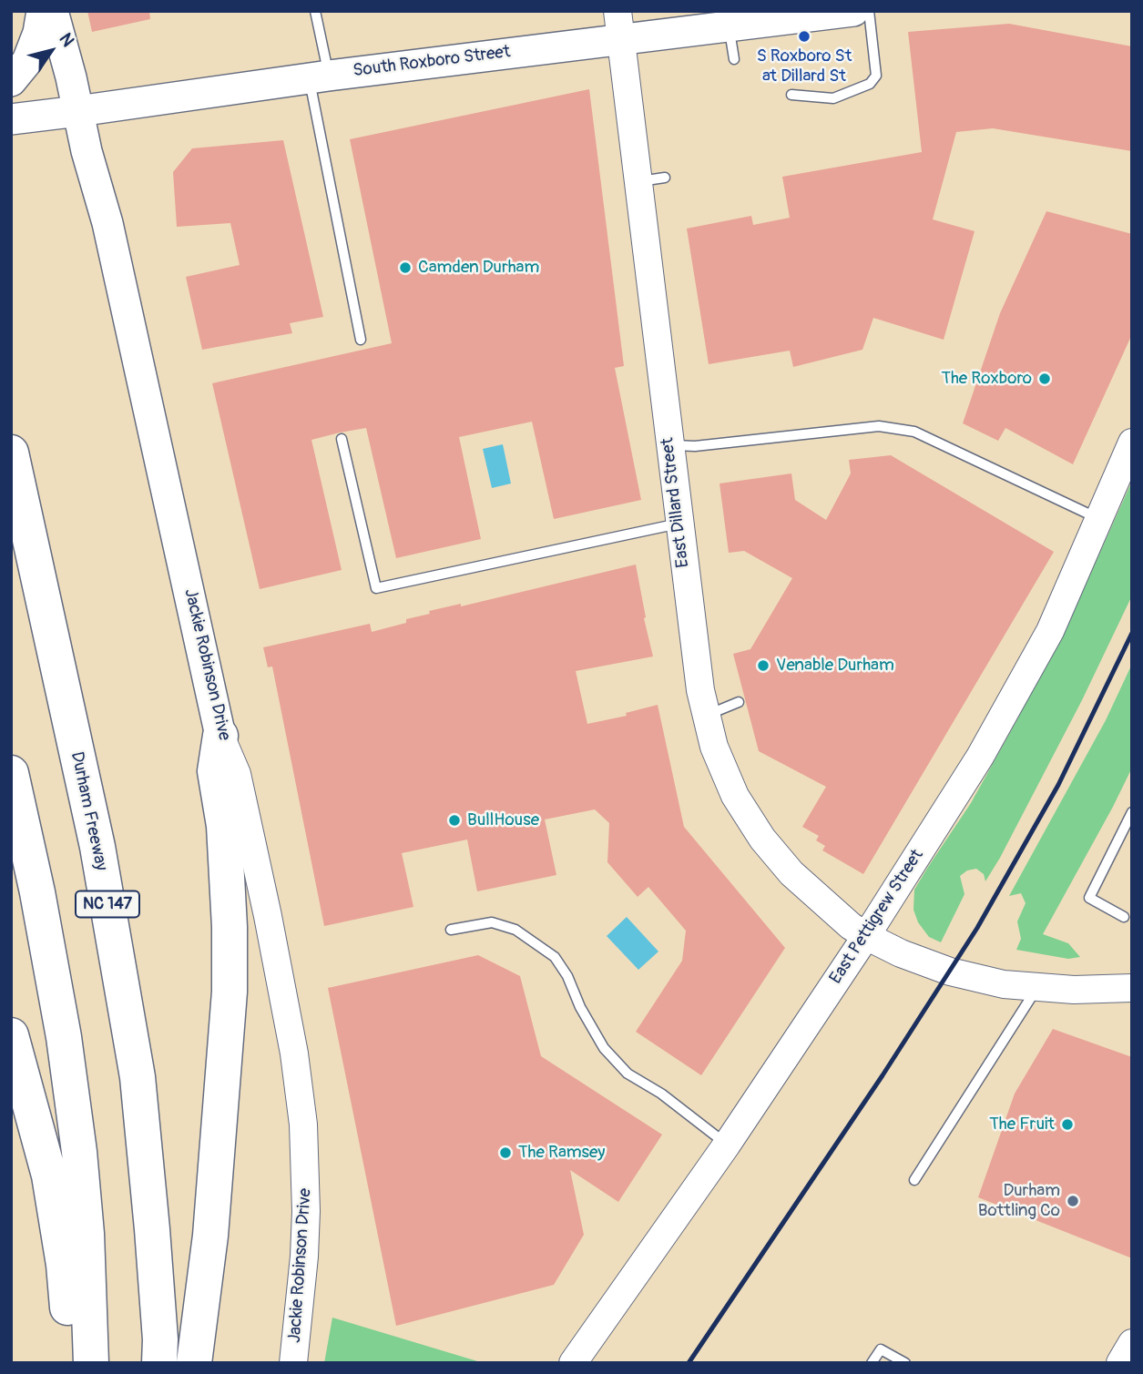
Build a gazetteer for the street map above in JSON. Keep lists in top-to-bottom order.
{
  "streets": {
    "highway": ["Durham Freeway", "NC 147"],
    "main road": ["South Roxboro Street", "Jackie Robinson Drive"],
    "street": ["East Dillard Street", "East Pettigrew Street"]
  },
  "crossings": [
    ["South Roxboro Street", "East Dillard Street"],
    ["South Roxboro Street", "Jackie Robinson Drive"],
    ["East Dillard Street", "East Pettigrew Street"]
  ],
  "places": [
    "S Roxboro St at Dillard St",
    "Camden Durham",
    "The Roxboro",
    "Venable Durham",
    "BullHouse",
    "The Fruit",
    "The Ramsey",
    "Durham Bottling Co"
  ],
  "north": "top right"
}
